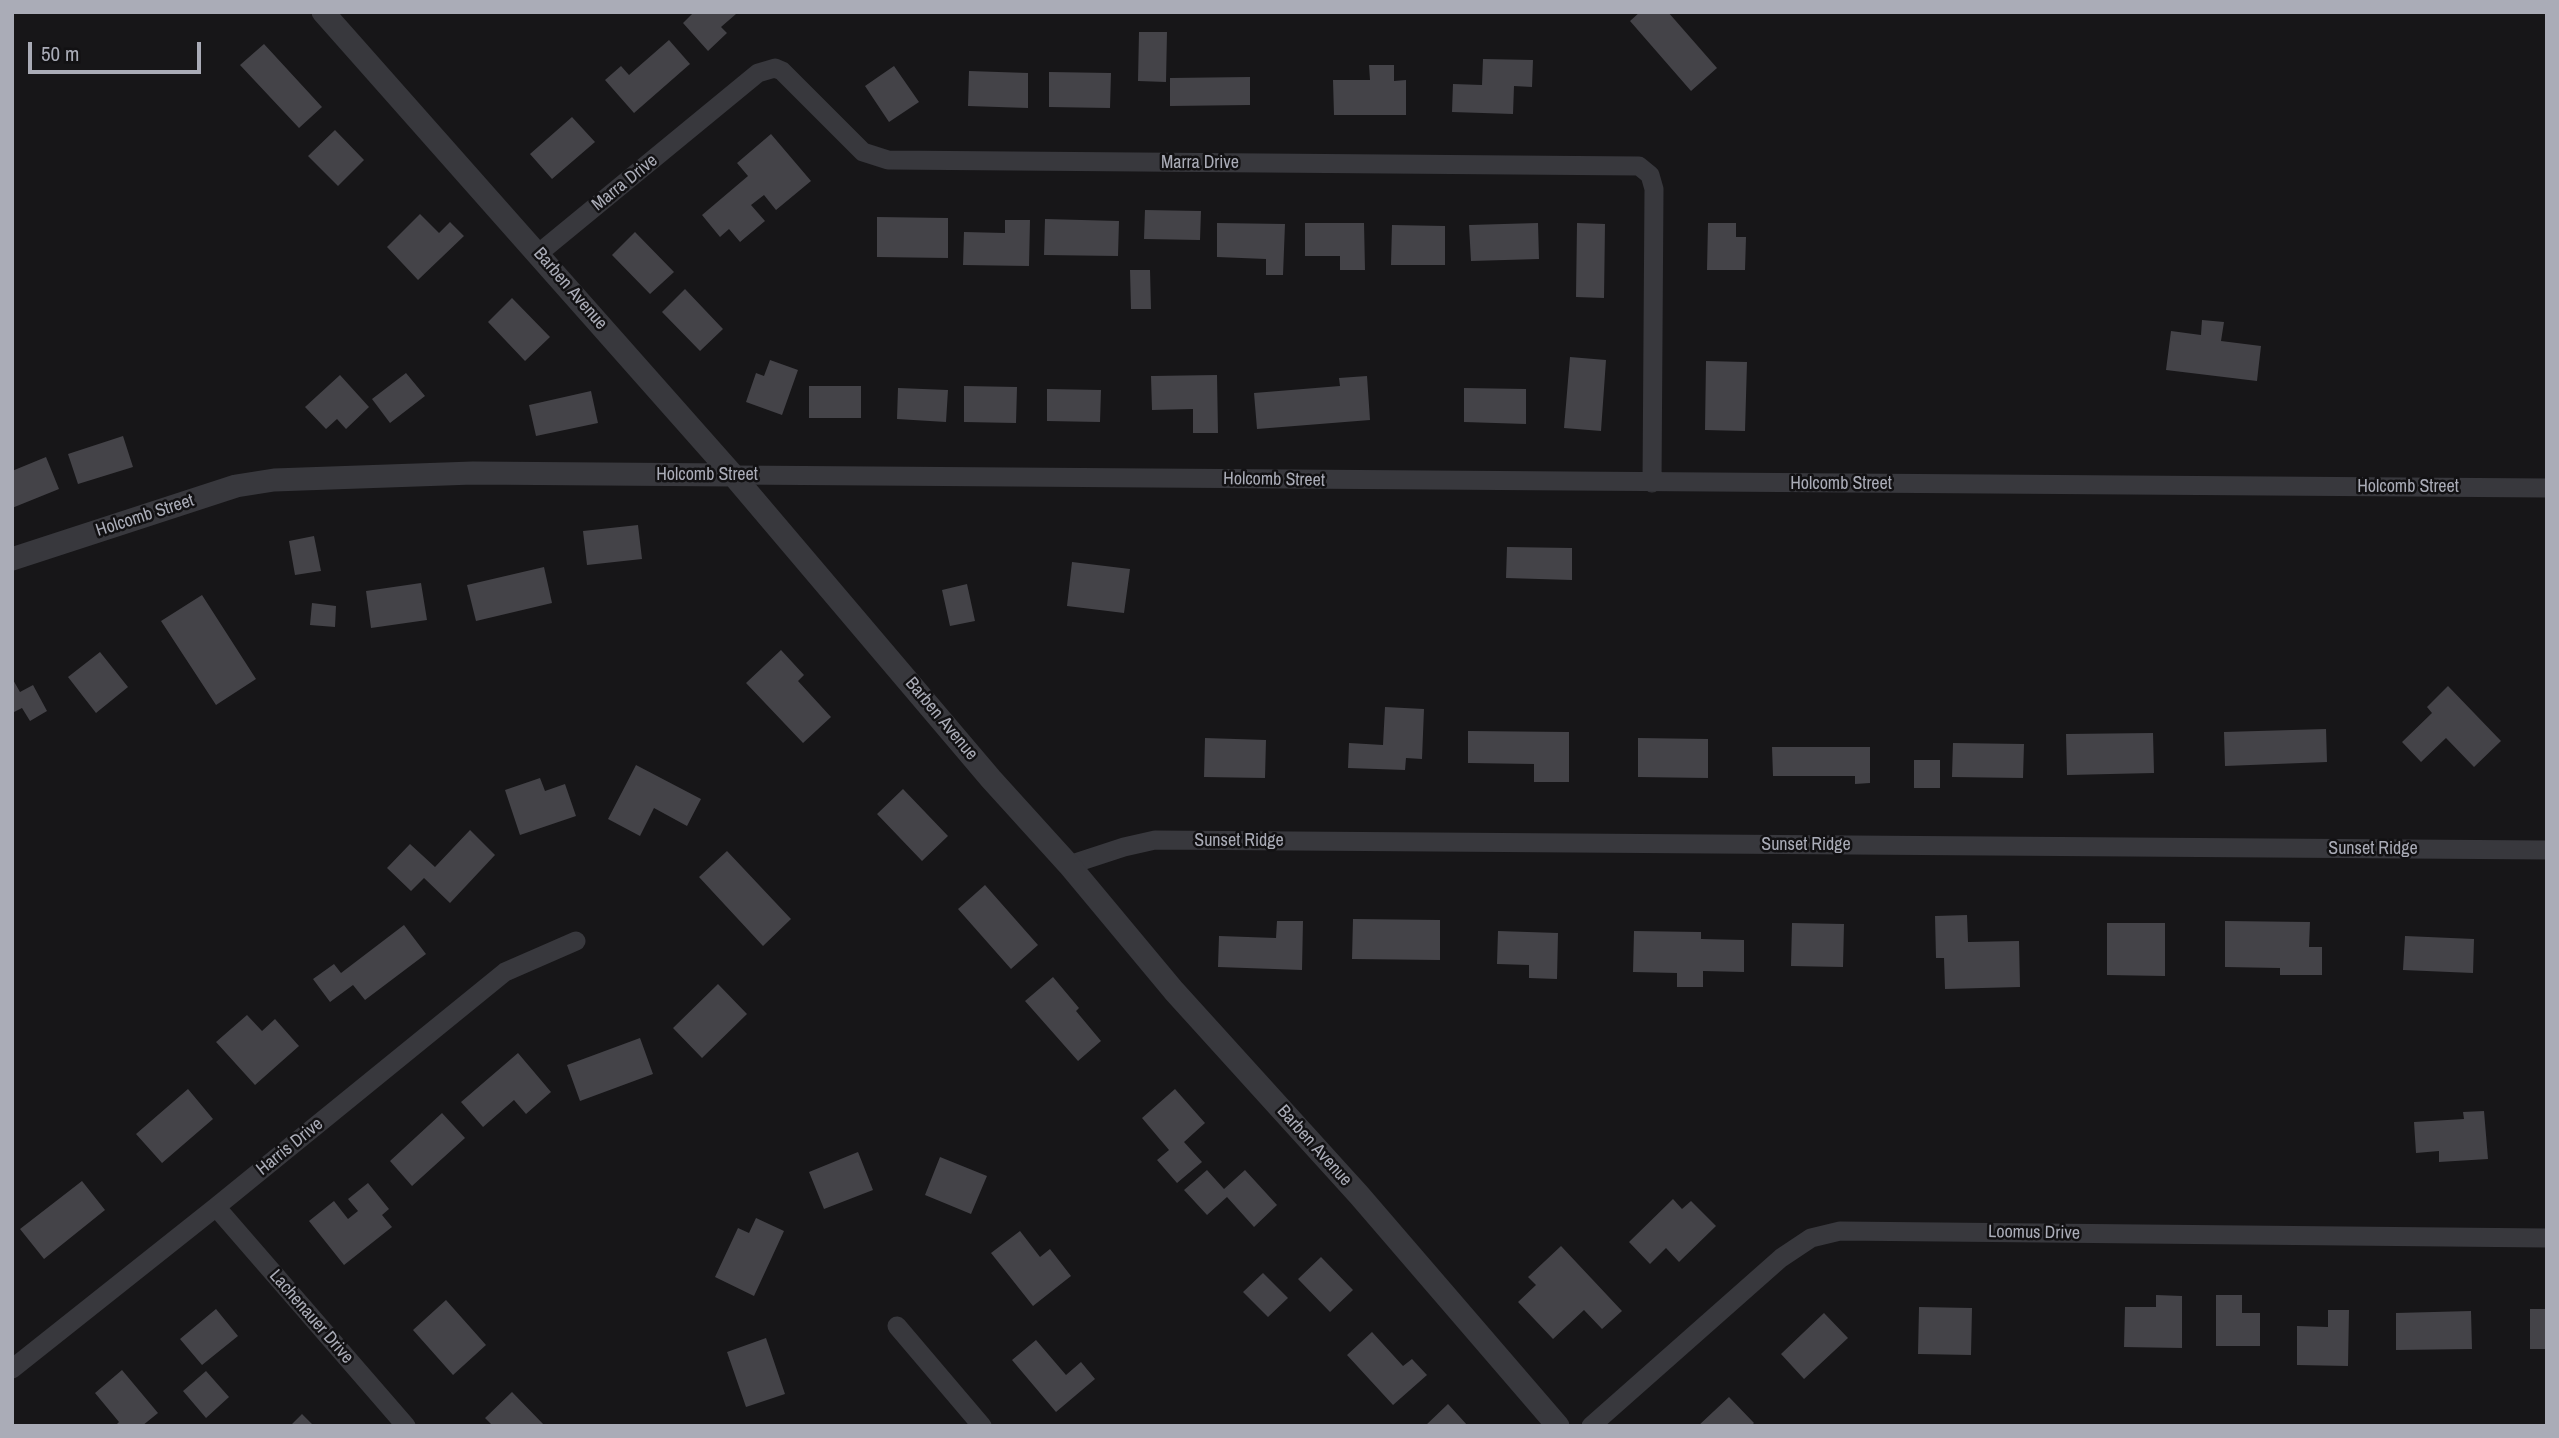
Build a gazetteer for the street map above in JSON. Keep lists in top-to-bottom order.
{
  "streets": {
    "street": [
      "Marra Drive",
      "Barben Avenue",
      "Holcomb Street",
      "Sunset Ridge",
      "Harris Drive",
      "Loomus Drive",
      "Lachenauer Drive"
    ]
  },
  "crossings": [
    ["Marra Drive", "Barben Avenue"],
    ["Marra Drive", "Holcomb Street"],
    ["Barben Avenue", "Holcomb Street"],
    ["Barben Avenue", "Sunset Ridge"],
    ["Harris Drive", "Lachenauer Drive"]
  ],
  "scale_bar": "50 m"
}
